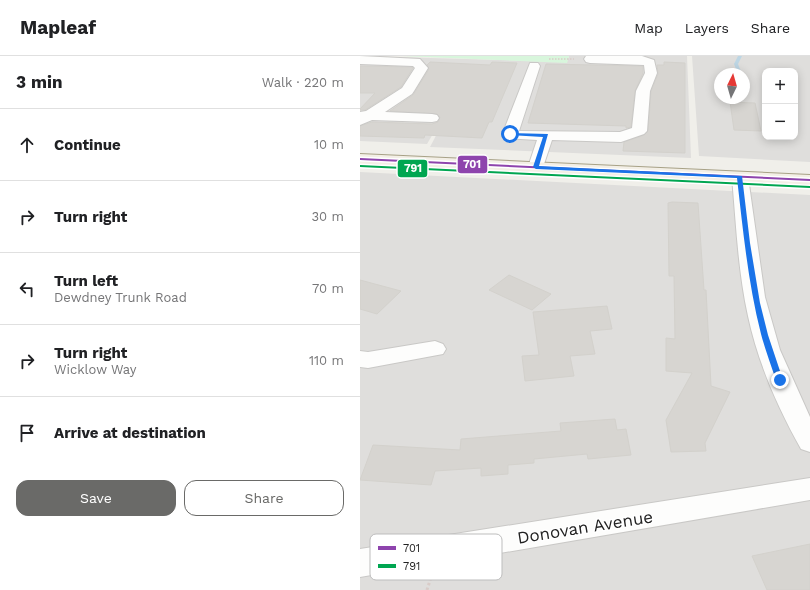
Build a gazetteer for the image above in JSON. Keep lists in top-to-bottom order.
{
  "streets": {
    "street": ["Donovan Avenue"]
  },
  "lines": ["transit line 701", "transit line 791"],
  "legend": ["701", "791"],
  "north": "top",
  "page": {
    "header": "Mapleaf",
    "nav": ["Map", "Layers", "Share"],
    "heading": ["3 min", "Walk · 220 m"],
    "map_buttons": ["+", "−"],
    "list": [
      ["Continue", "10 m"],
      ["Turn right", "30 m"],
      ["Turn left", "Dewdney Trunk Road", "70 m"],
      ["Turn right", "Wicklow Way", "110 m"],
      "Arrive at destination"
    ],
    "buttons": ["Save", "Share"]
  }
}
